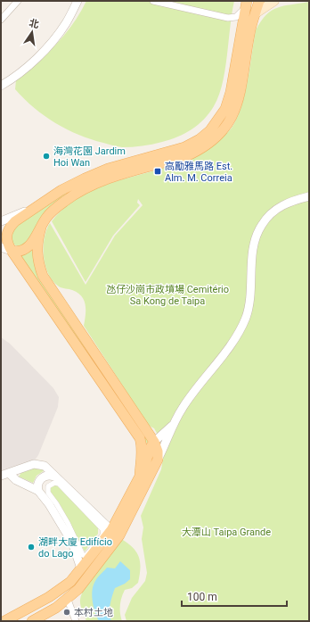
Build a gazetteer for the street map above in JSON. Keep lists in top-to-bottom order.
{
  "parks": ["氹仔沙崗市政墳場 Cemitério Sa Kong de Taipa", "大潭山 Taipa Grande"],
  "places": {
    "other": ["海灣花園 Jardim Hoi Wan", "湖畔大廈 Edifício do Lago", "本村土地"],
    "transit": ["高勵雅馬路 Est. Alm. M. Correia"]
  },
  "scale_bar": "100 m",
  "north": "top"
}
